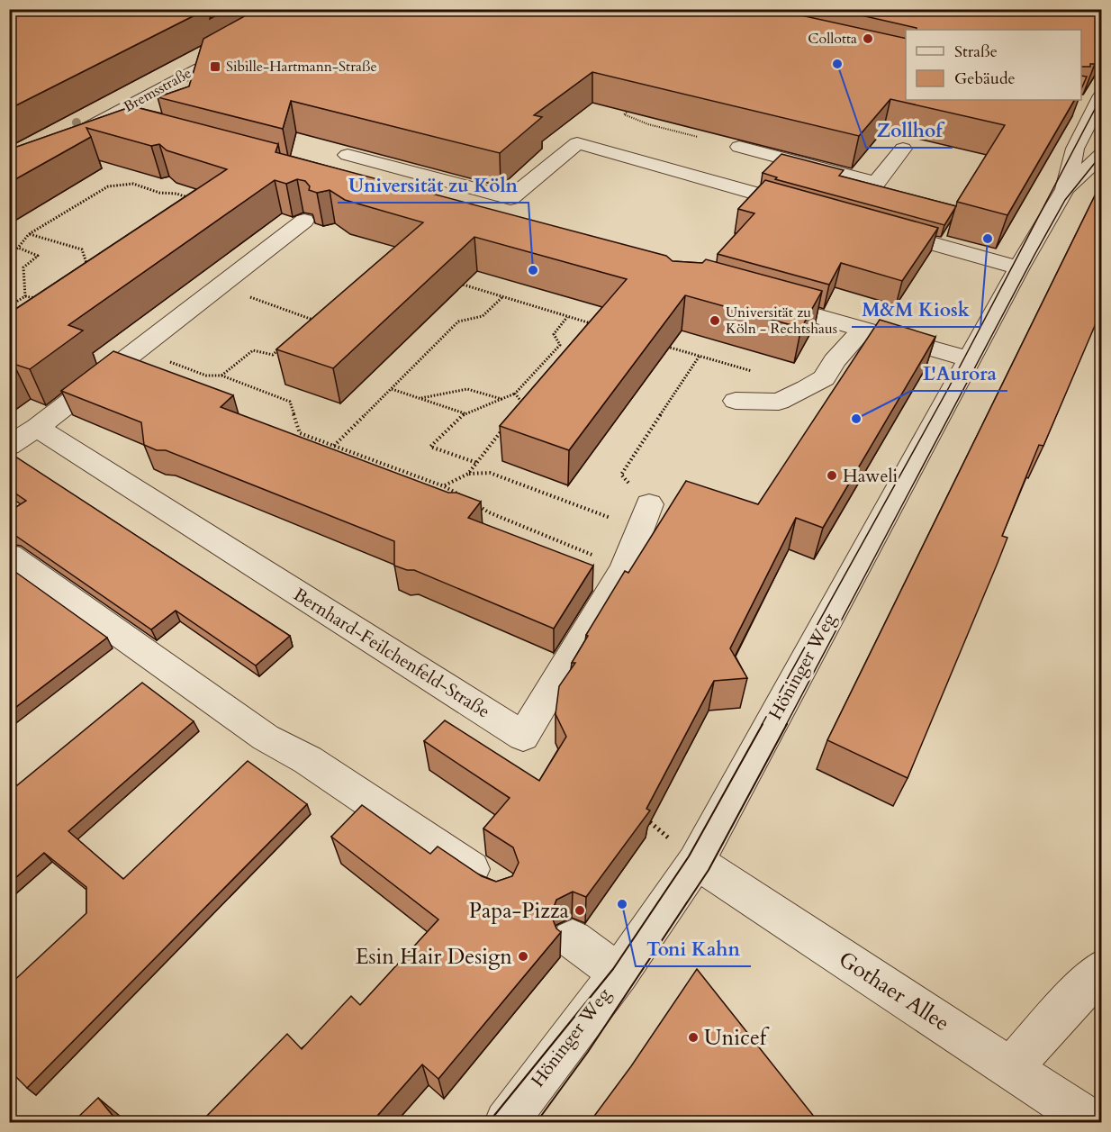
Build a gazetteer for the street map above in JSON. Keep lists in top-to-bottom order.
{
  "streets": {
    "street": [
      "Bremsstraße",
      "Bernhard-Feilchenfeld-Straße",
      "Höninger Weg",
      "Gothaer Allee"
    ]
  },
  "crossings": [
    ["Höninger Weg", "Gothaer Allee"]
  ],
  "places": {
    "other": [
      "Collotta",
      "Zollhof",
      "M&M Kiosk",
      "Universität zu Köln",
      "Universität zu Köln - Rechtshaus",
      "L'Aurora",
      "Haweli",
      "Toni Kahn",
      "Papa-Pizza",
      "Esin Hair Design",
      "Unicef"
    ],
    "transit": ["Sibille-Hartmann-Straße"]
  },
  "legend": ["Straße", "Gebäude"]
}
